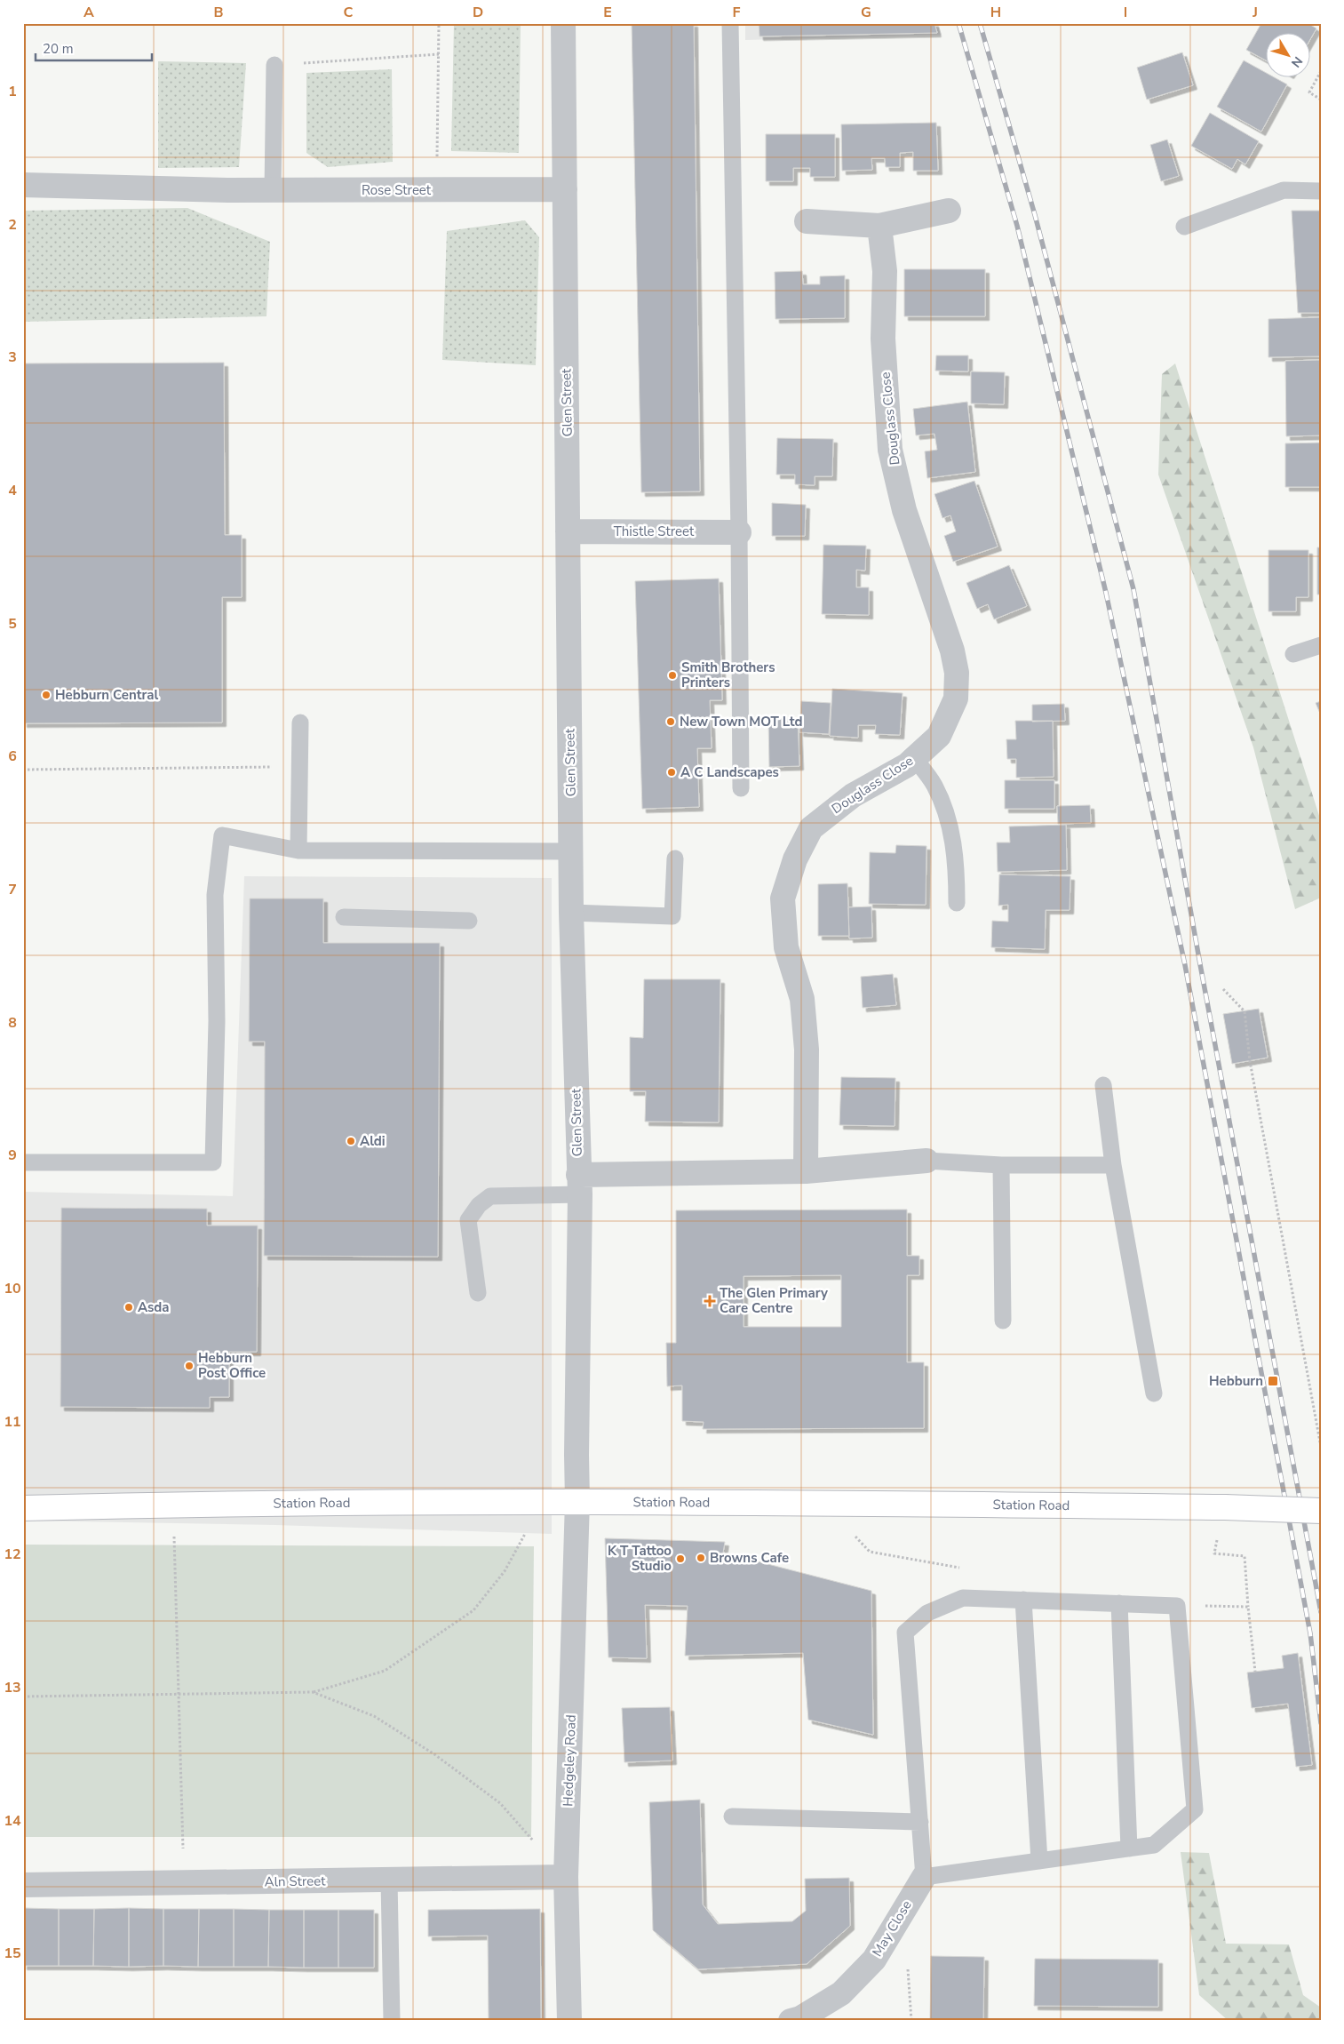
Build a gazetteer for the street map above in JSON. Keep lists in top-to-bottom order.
{
  "streets": {
    "main road": ["Station Road"],
    "street": [
      "Rose Street",
      "Glen Street",
      "Douglass Close",
      "Thistle Street",
      "Hedgeley Road",
      "Aln Street",
      "May Close"
    ]
  },
  "crossings": [
    ["Rose Street", "Glen Street"],
    ["Glen Street", "Thistle Street"],
    ["Glen Street", "Station Road"],
    ["Glen Street", "Hedgeley Road"],
    ["Station Road", "Hedgeley Road"],
    ["Hedgeley Road", "Aln Street"]
  ],
  "places": {
    "other": [
      "Smith Brothers Printers",
      "Hebburn Central",
      "New Town MOT Ltd",
      "A C Landscapes",
      "Aldi",
      "Asda",
      "Hebburn Post Office",
      "Browns Cafe",
      "K T Tattoo Studio"
    ],
    "health": ["The Glen Primary Care Centre"],
    "transit": ["Hebburn"]
  },
  "scale_bar": "20 m",
  "north": "bottom right",
  "grid": {
    "columns": [
      "A",
      "B",
      "C",
      "D",
      "E",
      "F",
      "G",
      "H",
      "I",
      "J"
    ],
    "rows": [
      "1",
      "2",
      "3",
      "4",
      "5",
      "6",
      "7",
      "8",
      "9",
      "10",
      "11",
      "12",
      "13",
      "14",
      "15"
    ]
  }
}
